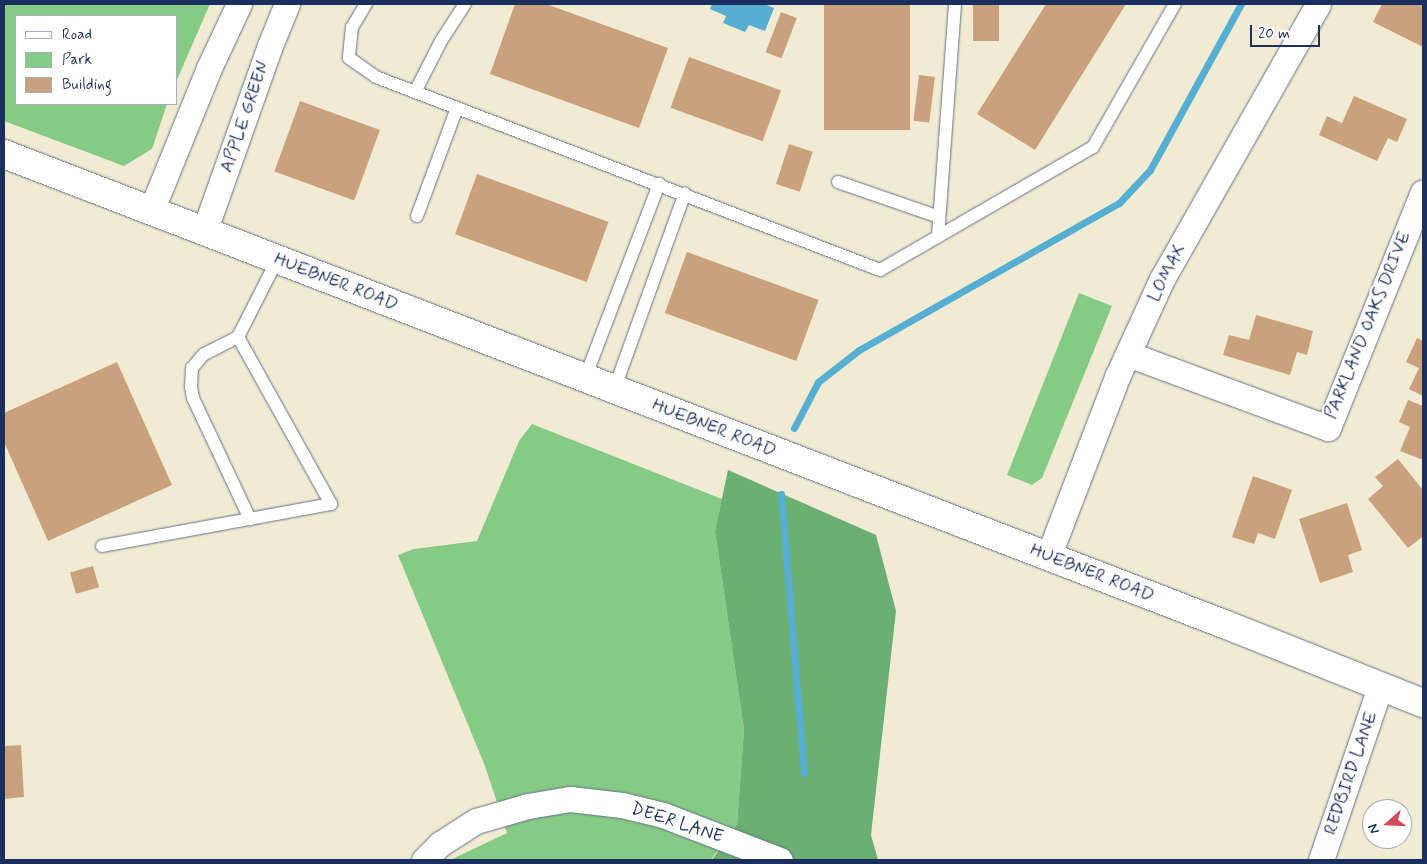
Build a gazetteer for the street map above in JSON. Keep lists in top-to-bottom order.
{
  "streets": {
    "main road": ["HUEBNER ROAD"],
    "street": [
      "APPLE GREEN",
      "LOMAX",
      "PARKLAND OAKS DRIVE",
      "REDBIRD LANE",
      "DEER LANE"
    ]
  },
  "crossings": [
    ["APPLE GREEN", "HUEBNER ROAD"],
    ["LOMAX", "HUEBNER ROAD"],
    ["LOMAX", "PARKLAND OAKS DRIVE"],
    ["HUEBNER ROAD", "REDBIRD LANE"]
  ],
  "legend": ["Road", "Park", "Building"],
  "scale_bar": "20 m",
  "north": "left"
}
